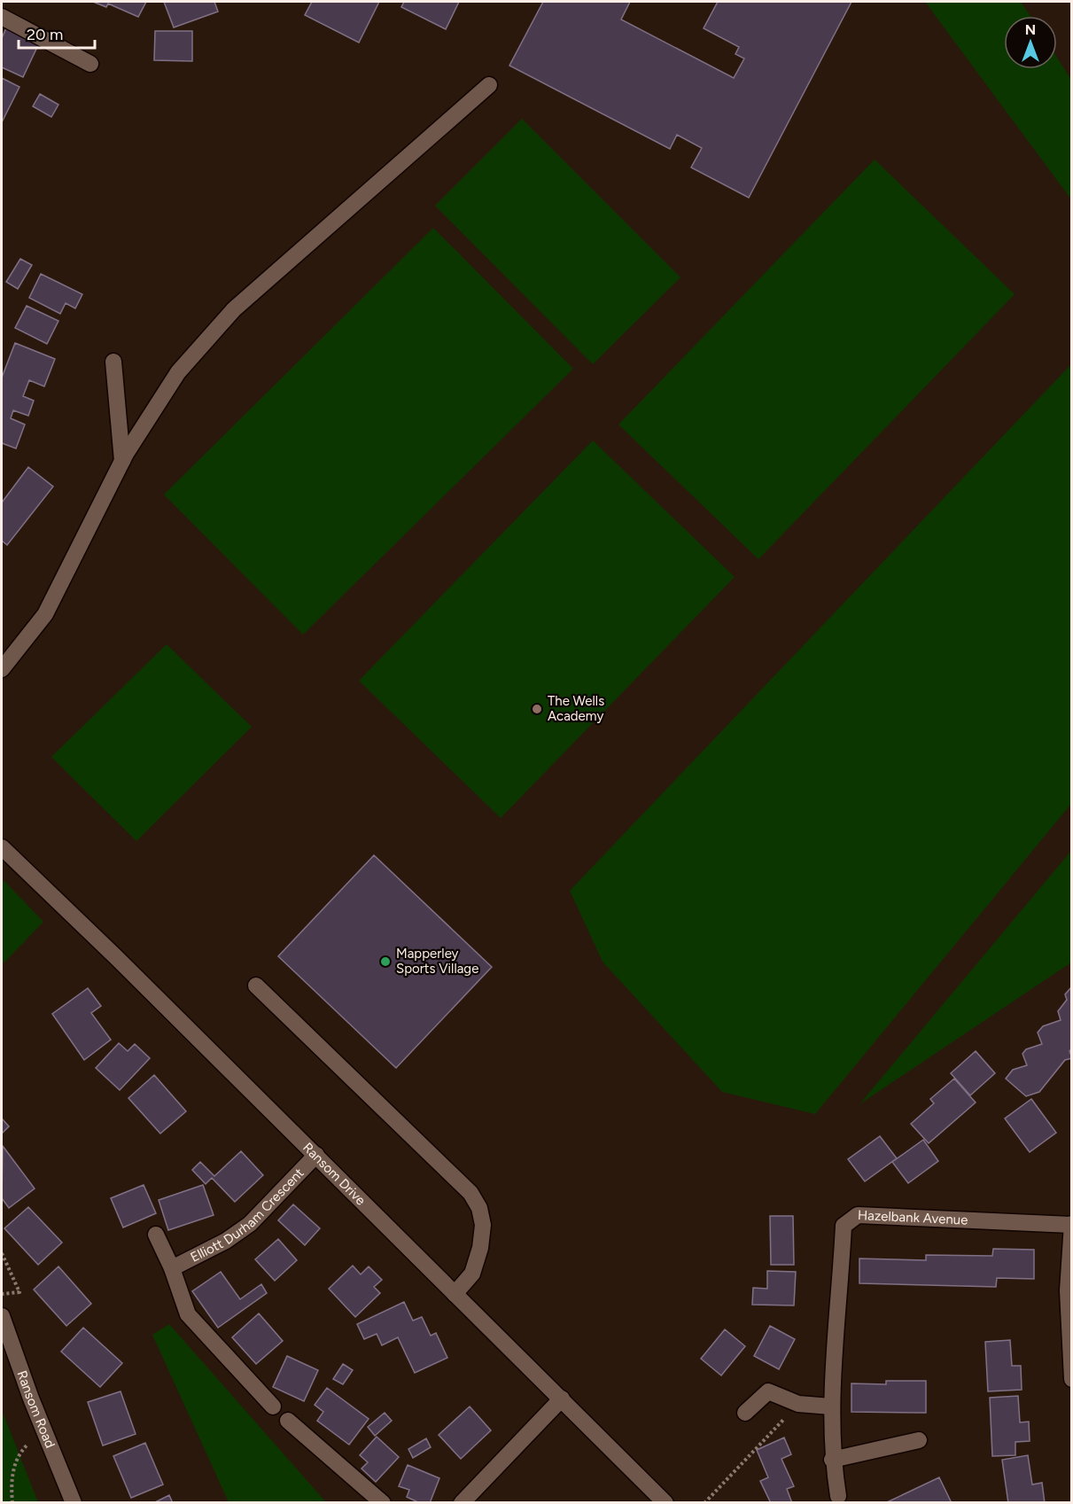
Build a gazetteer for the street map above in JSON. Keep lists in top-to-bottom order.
{
  "streets": {
    "street": [
      "Ransom Drive",
      "Elliott Durham Crescent",
      "Hazelbank Avenue",
      "Ransom Road"
    ]
  },
  "crossings": [
    ["Ransom Drive", "Elliott Durham Crescent"]
  ],
  "places": ["The Wells Academy", "Mapperley Sports Village"],
  "scale_bar": "20 m",
  "north": "top"
}
